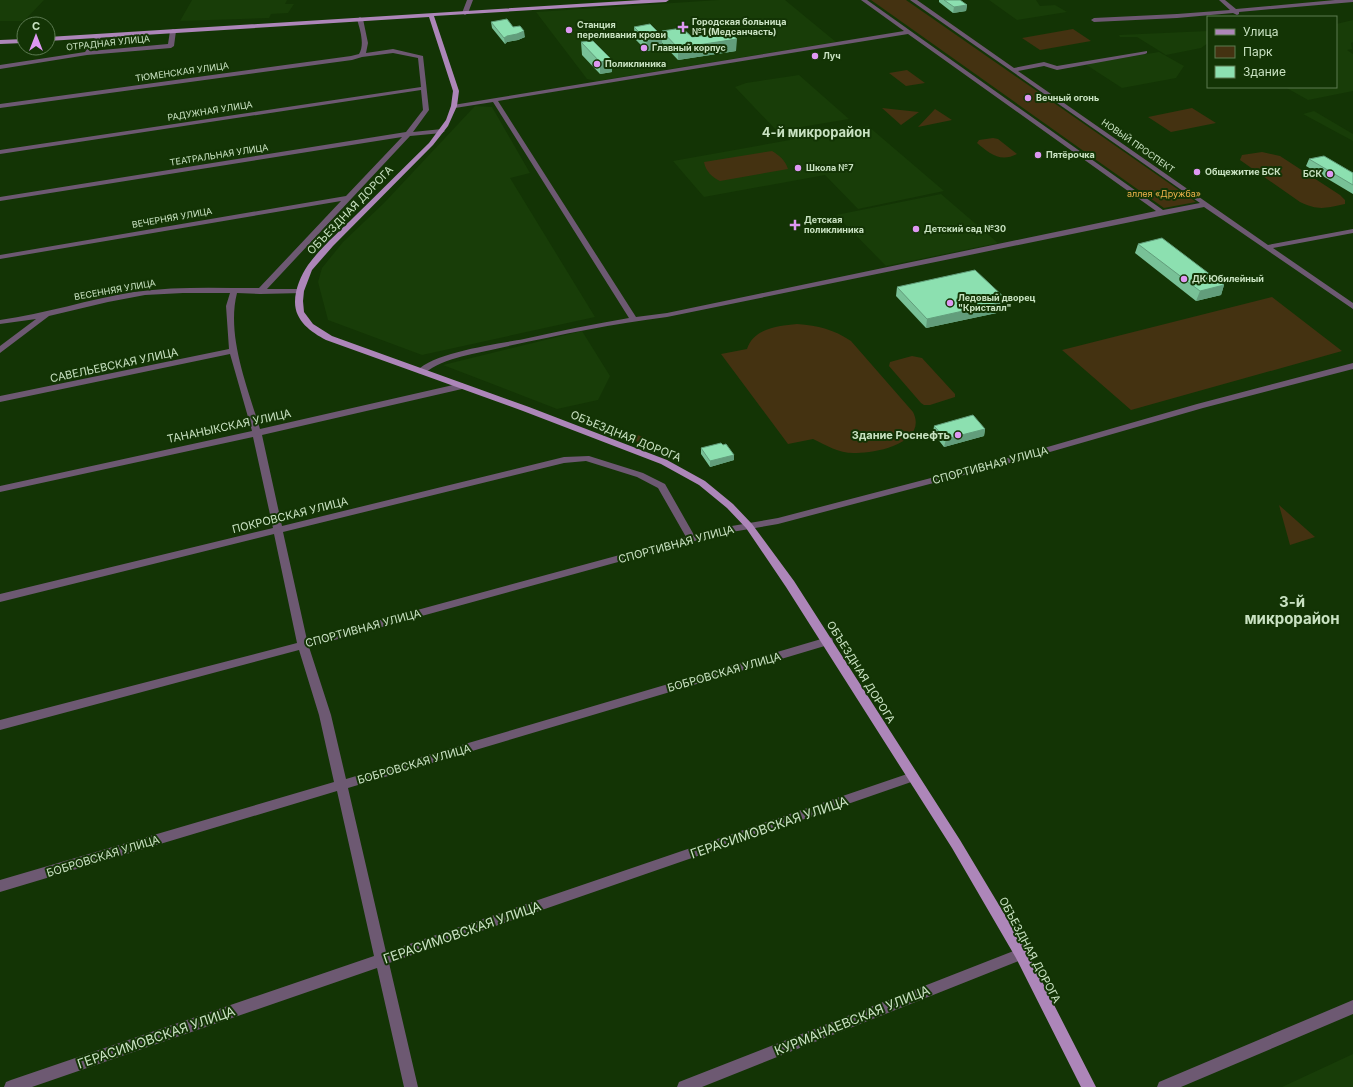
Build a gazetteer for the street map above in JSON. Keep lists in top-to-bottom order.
{
  "streets": {
    "main road": ["ОБЪЕЗДНАЯ ДОРОГА"],
    "street": [
      "ОТРАДНАЯ УЛИЦА",
      "ТЮМЕНСКАЯ УЛИЦА",
      "РАДУЖНАЯ УЛИЦА",
      "НОВЫЙ ПРОСПЕКТ",
      "ТЕАТРАЛЬНАЯ УЛИЦА",
      "ВЕЧЕРНЯЯ УЛИЦА",
      "ВЕСЕННЯЯ УЛИЦА",
      "САВЕЛЬЕВСКАЯ УЛИЦА",
      "ТАНАНЫКСКАЯ УЛИЦА",
      "СПОРТИВНАЯ УЛИЦА",
      "ПОКРОВСКАЯ УЛИЦА",
      "БОБРОВСКАЯ УЛИЦА",
      "ГЕРАСИМОВСКАЯ УЛИЦА",
      "КУРМАНАЕВСКАЯ УЛИЦА"
    ]
  },
  "crossings": [
    ["ТЮМЕНСКАЯ УЛИЦА", "РАДУЖНАЯ УЛИЦА"],
    ["ТЕАТРАЛЬНАЯ УЛИЦА", "ОБЪЕЗДНАЯ ДОРОГА"],
    ["ОБЪЕЗДНАЯ ДОРОГА", "ВЕСЕННЯЯ УЛИЦА"],
    ["ОБЪЕЗДНАЯ ДОРОГА", "ТАНАНЫКСКАЯ УЛИЦА"],
    ["ОБЪЕЗДНАЯ ДОРОГА", "СПОРТИВНАЯ УЛИЦА"],
    ["ОБЪЕЗДНАЯ ДОРОГА", "БОБРОВСКАЯ УЛИЦА"],
    ["ОБЪЕЗДНАЯ ДОРОГА", "ГЕРАСИМОВСКАЯ УЛИЦА"],
    ["ОБЪЕЗДНАЯ ДОРОГА", "КУРМАНАЕВСКАЯ УЛИЦА"],
    ["СПОРТИВНАЯ УЛИЦА", "ПОКРОВСКАЯ УЛИЦА"]
  ],
  "districts": ["4-й микрорайон", "3-й микрорайон"],
  "parks": ["аллея «Дружба»"],
  "places": {
    "health": ["Городская больница №1 (Медсанчасть)", "Детская поликлиника"],
    "other": [
      "Станция переливания крови",
      "Главный корпус",
      "Луч",
      "Поликлиника",
      "Вечный огонь",
      "Пятёрочка",
      "Школа №7",
      "Общежитие БСК",
      "БСК",
      "Детский сад №30",
      "ДК Юбилейный",
      "Ледовый дворец \"Кристалл\"",
      "Здание Роснефть"
    ]
  },
  "legend": ["Улица", "Парк", "Здание"],
  "north": "top"
}
